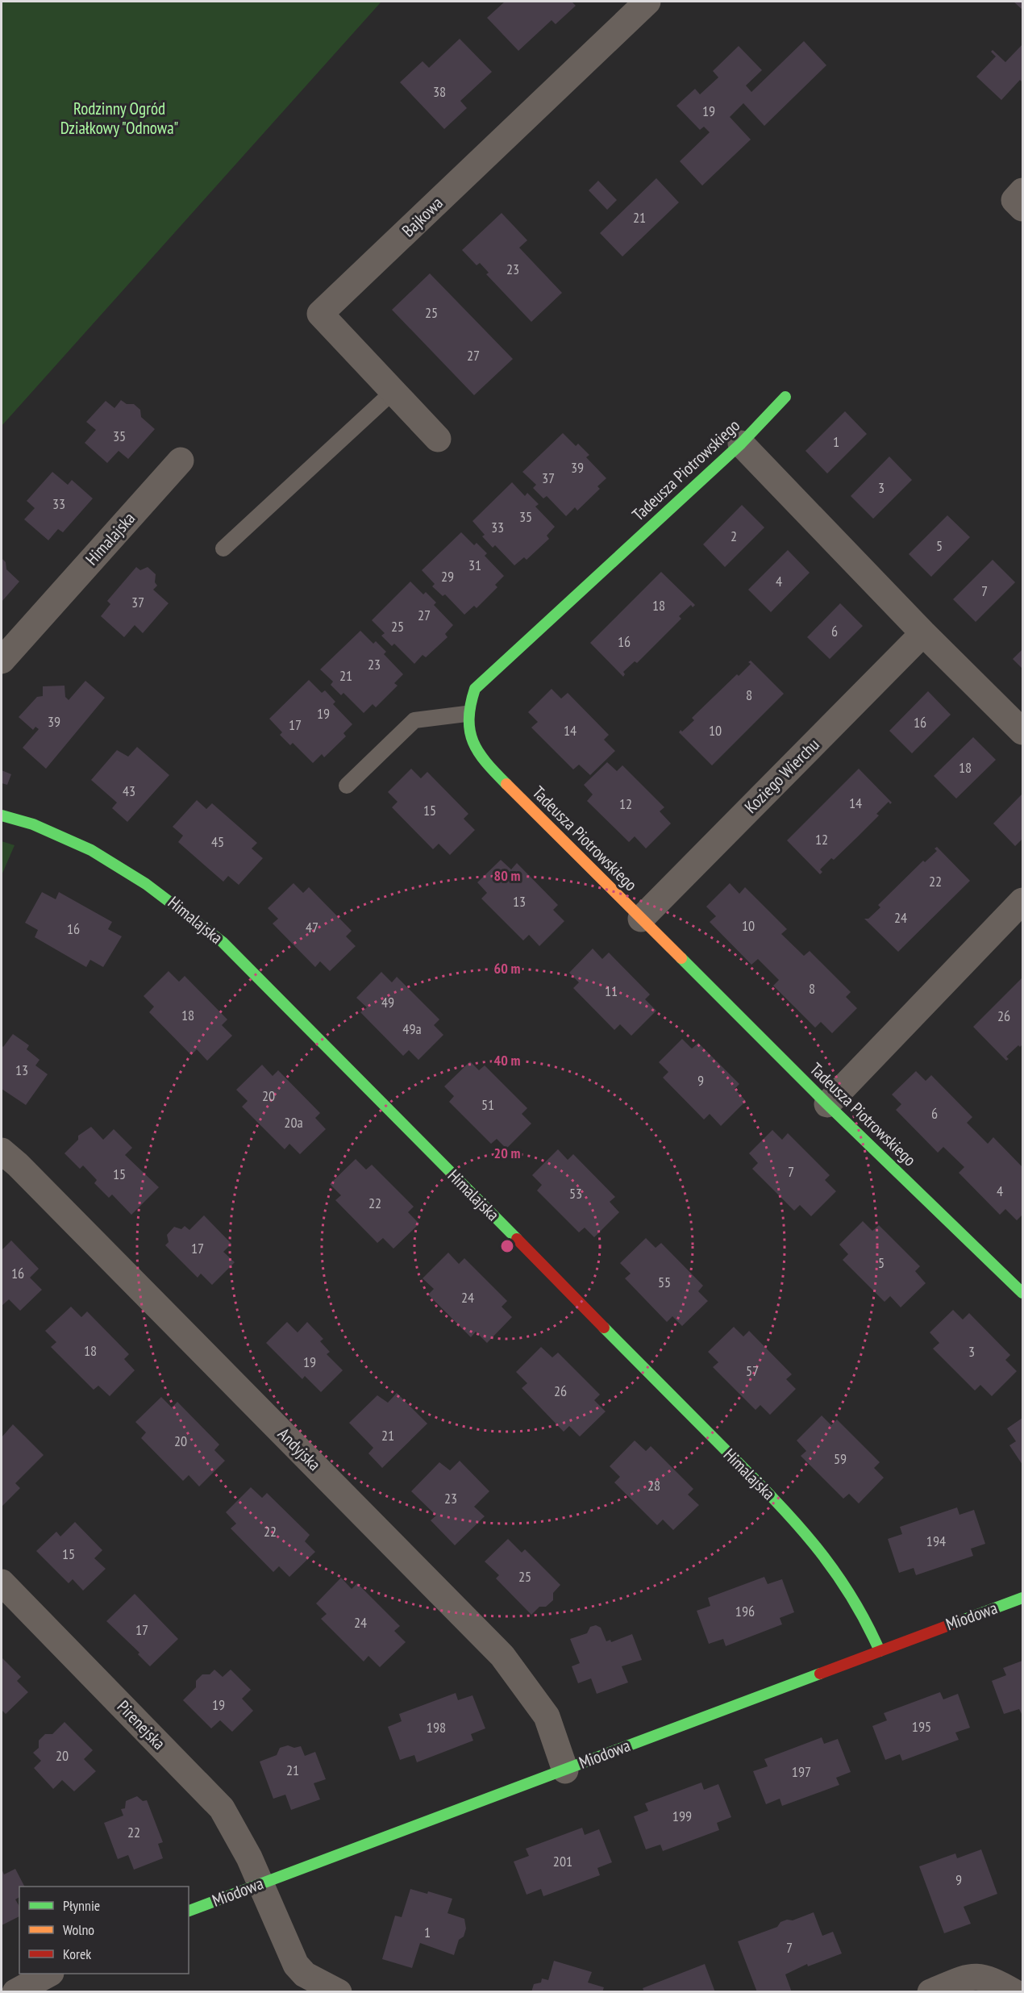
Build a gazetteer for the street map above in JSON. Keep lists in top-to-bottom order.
{
  "streets": {
    "street": [
      "Bajkowa",
      "Tadeusza Piotrowskiego",
      "Himalajska",
      "Koziego Wierchu",
      "Andyjska",
      "Miodowa",
      "Pirenejska"
    ]
  },
  "crossings": [
    ["Tadeusza Piotrowskiego", "Koziego Wierchu"],
    ["Himalajska", "Miodowa"],
    ["Andyjska", "Miodowa"],
    ["Miodowa", "Pirenejska"]
  ],
  "parks": ["Rodzinny Ogród Działkowy \"Odnowa\""],
  "house_numbers": [
    "38",
    "19",
    "21",
    "23",
    "25",
    "27",
    "35",
    "1",
    "39",
    "37",
    "3",
    "33",
    "35",
    "33",
    "2",
    "5",
    "31",
    "29",
    "4",
    "7",
    "37",
    "18",
    "27",
    "25",
    "6",
    "16",
    "23",
    "21",
    "8",
    "19",
    "39",
    "16",
    "17",
    "14",
    "10",
    "18",
    "43",
    "14",
    "12",
    "15",
    "12",
    "45",
    "22",
    "13",
    "24",
    "10",
    "47",
    "16",
    "8",
    "11",
    "49",
    "18",
    "26",
    "49a",
    "13",
    "9",
    "20",
    "51",
    "6",
    "20a",
    "7",
    "15",
    "4",
    "53",
    "22",
    "17",
    "5",
    "16",
    "55",
    "24",
    "18",
    "3",
    "19",
    "57",
    "26",
    "21",
    "20",
    "59",
    "28",
    "23",
    "22",
    "194",
    "15",
    "25",
    "196",
    "24",
    "17",
    "19",
    "195",
    "198",
    "20",
    "21",
    "197",
    "199",
    "22",
    "201",
    "9",
    "1",
    "7"
  ],
  "legend": ["Płynnie", "Wolno", "Korek"],
  "rings": [
    "80 m",
    "60 m",
    "40 m",
    "20 m"
  ]
}
